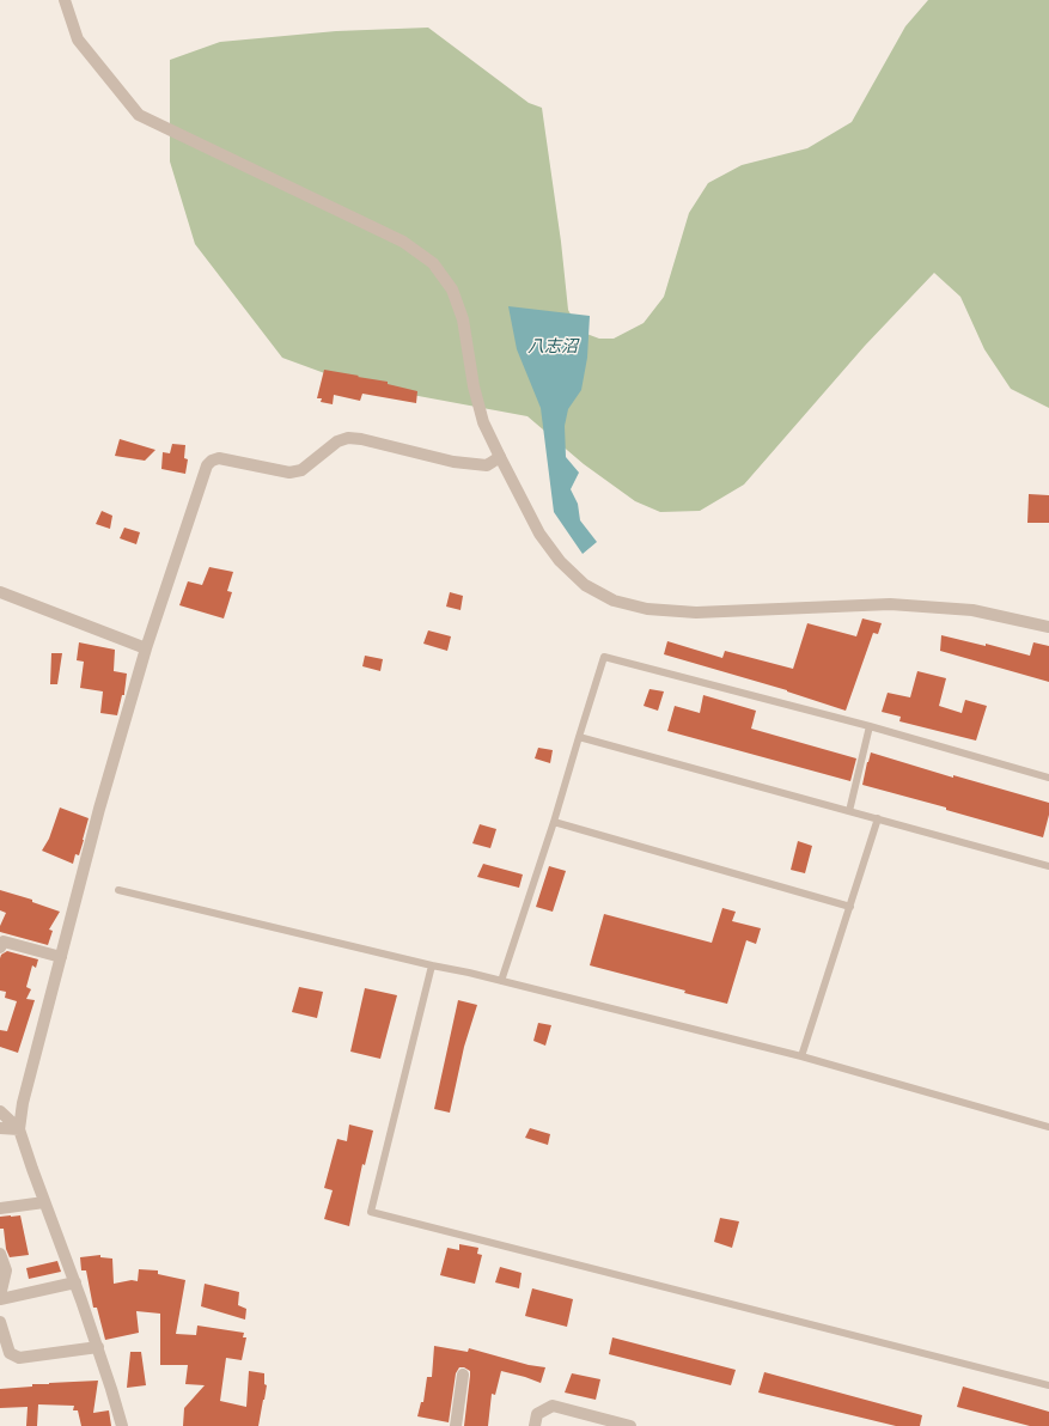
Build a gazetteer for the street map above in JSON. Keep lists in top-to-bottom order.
{
  "water": ["八志沼"]
}
